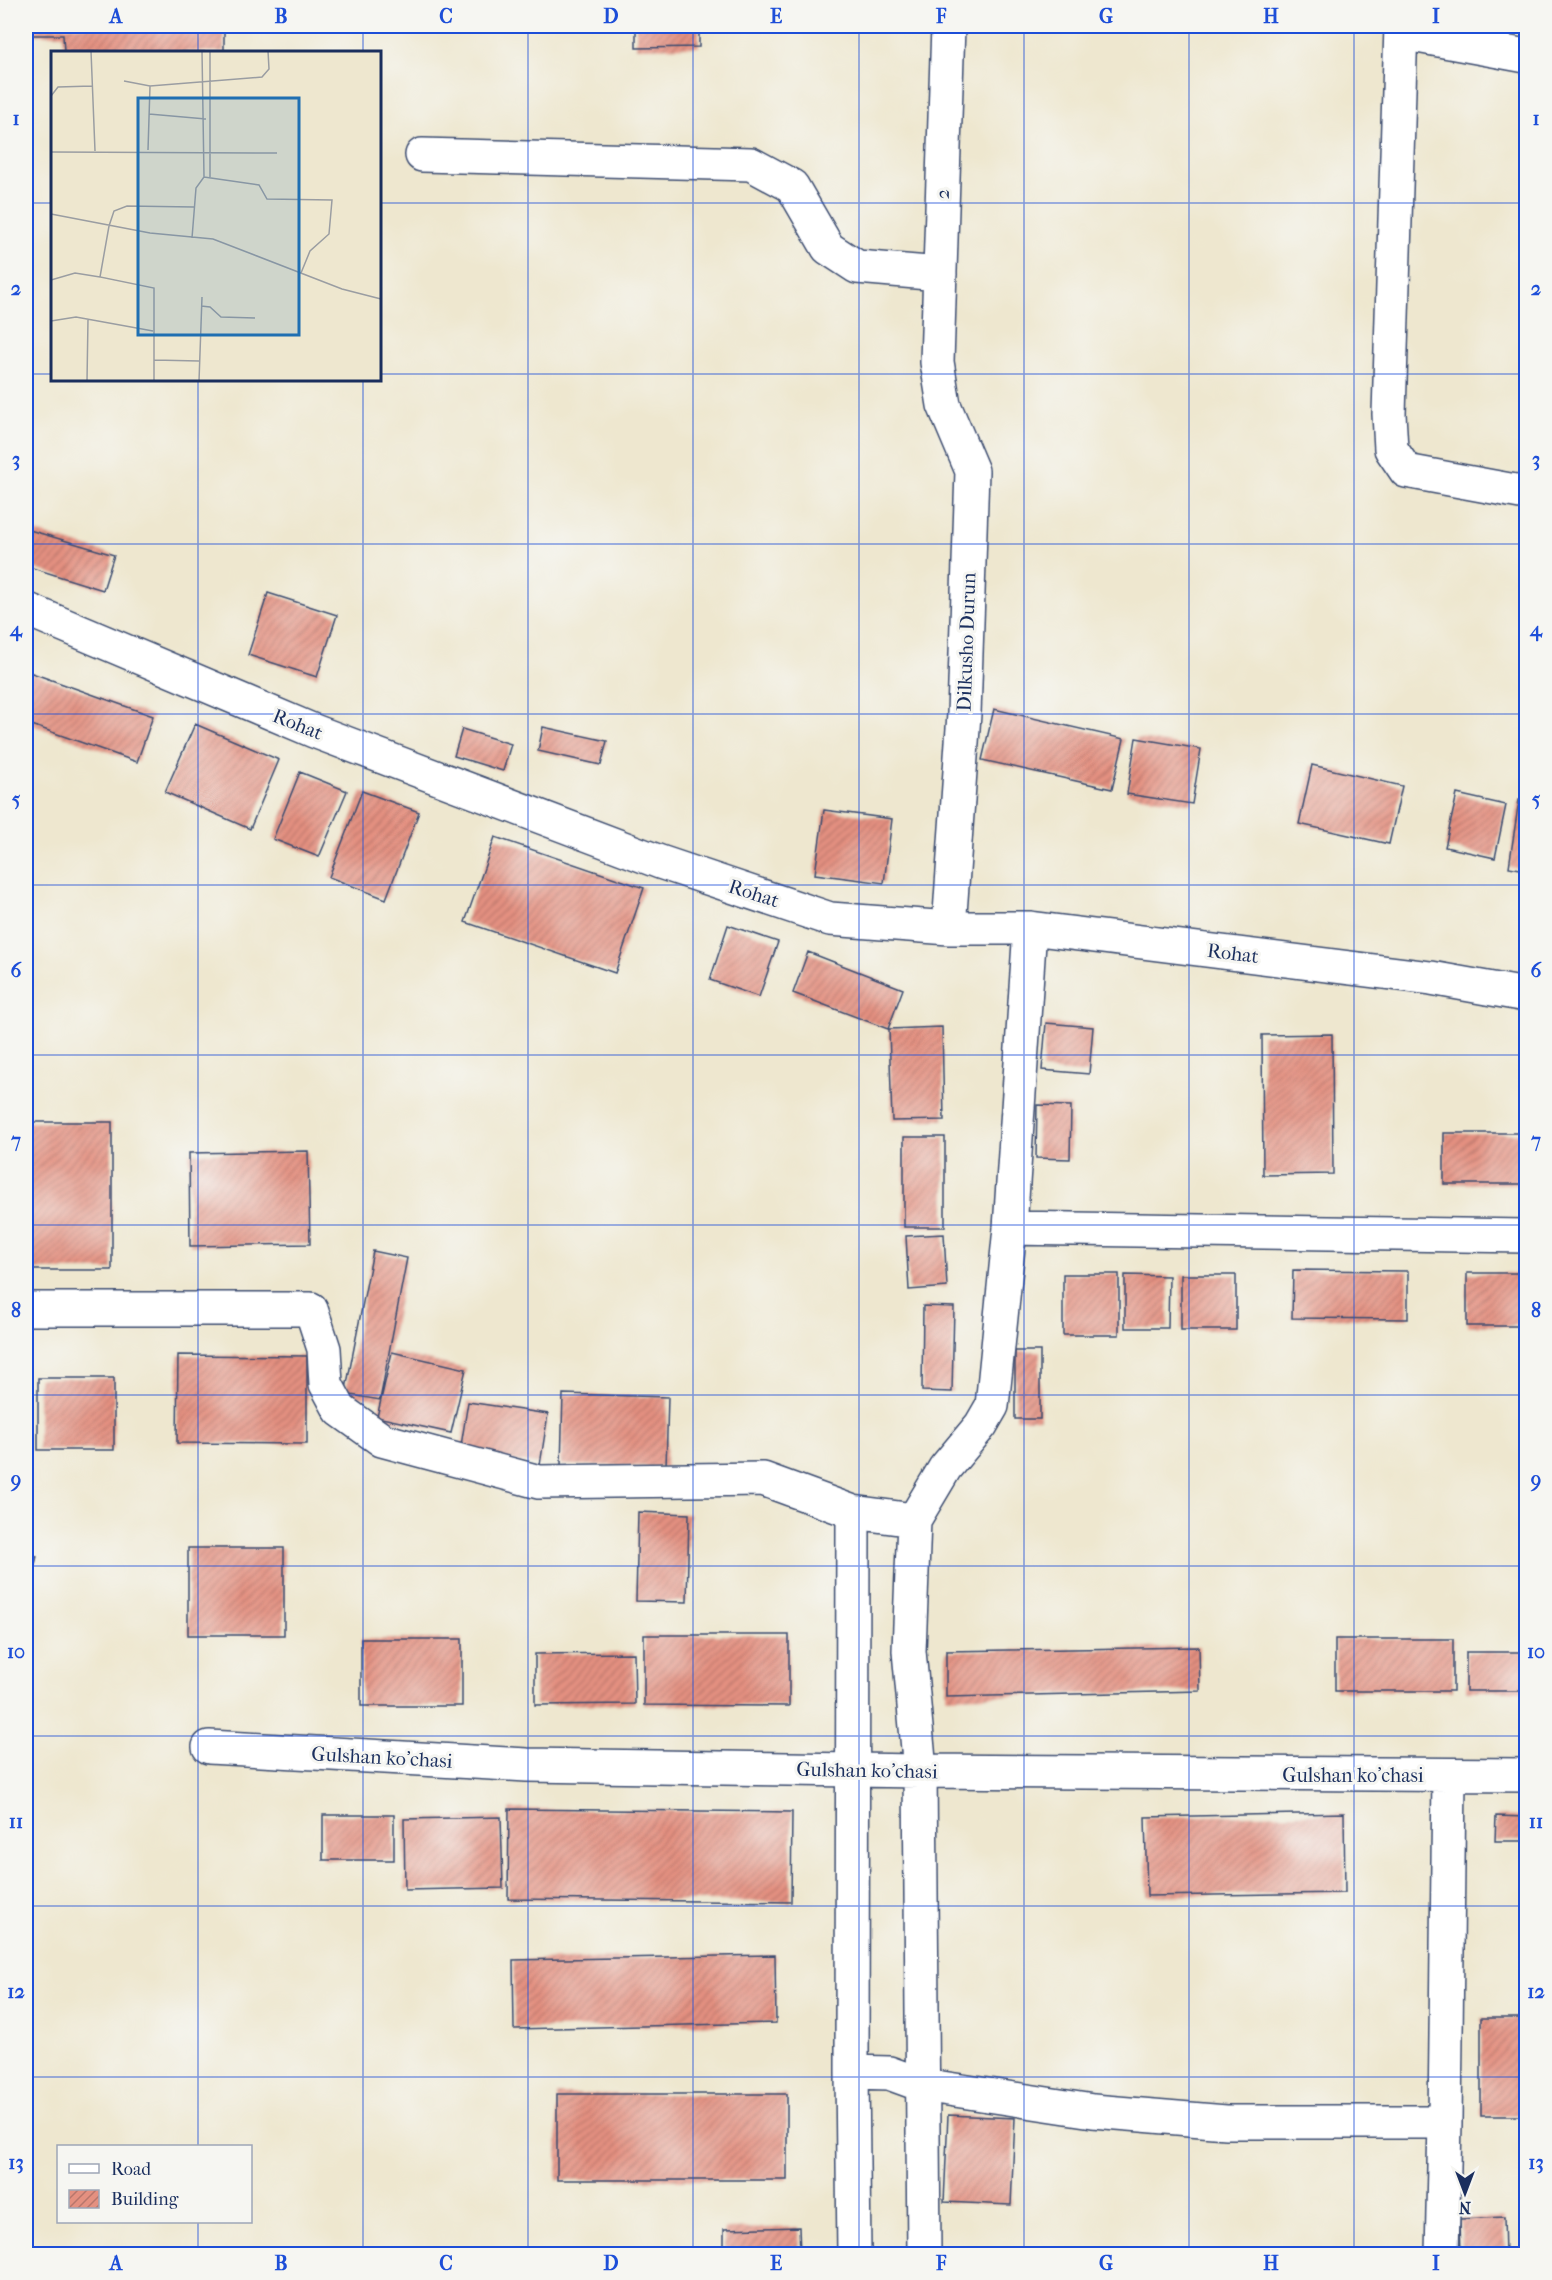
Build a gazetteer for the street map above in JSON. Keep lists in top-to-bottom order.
{
  "streets": {
    "street": [
      "2",
      "Dilkusho Durun",
      "Rohat",
      "Gulshan ko'chasi"
    ]
  },
  "crossings": [
    ["2", "Dilkusho Durun"],
    ["Dilkusho Durun", "Rohat"]
  ],
  "legend": ["Road", "Building"],
  "north": "bottom",
  "grid": {
    "columns": [
      "A",
      "B",
      "C",
      "D",
      "E",
      "F",
      "G",
      "H",
      "I"
    ],
    "rows": [
      "1",
      "2",
      "3",
      "4",
      "5",
      "6",
      "7",
      "8",
      "9",
      "10",
      "11",
      "12",
      "13"
    ]
  }
}
